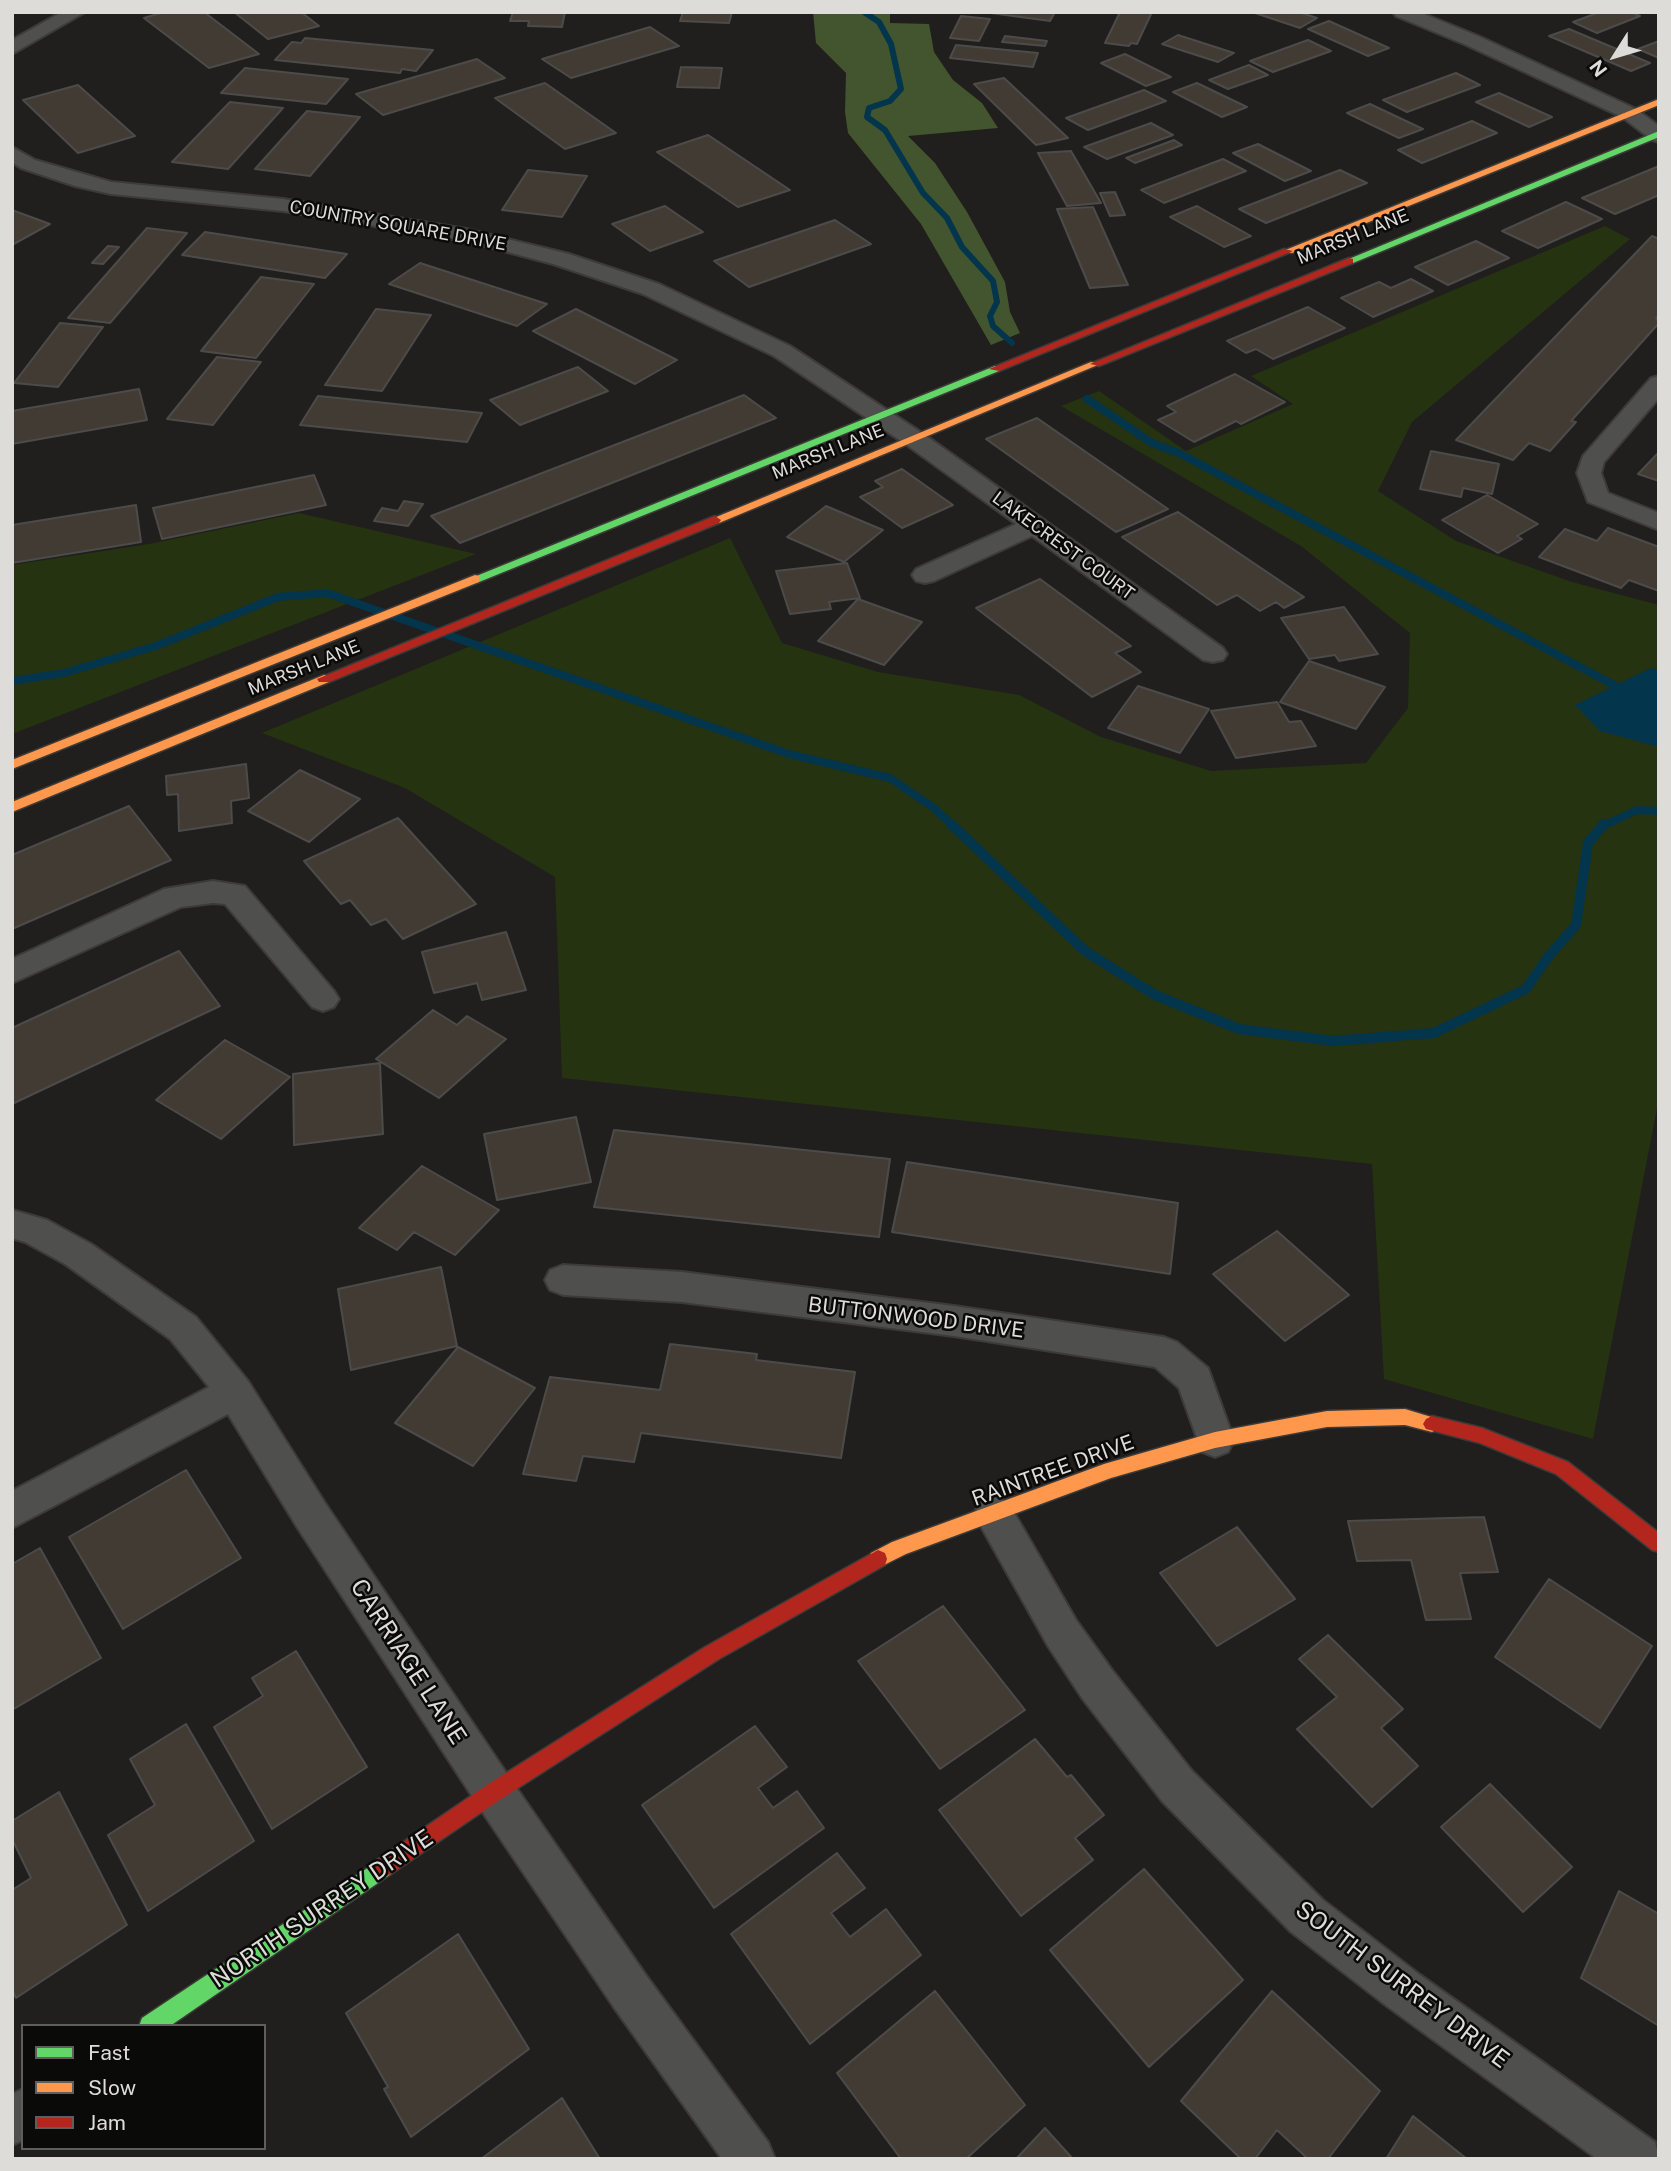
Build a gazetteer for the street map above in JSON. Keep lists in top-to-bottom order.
{
  "streets": {
    "main road": ["MARSH LANE", "RAINTREE DRIVE", "NORTH SURREY DRIVE"],
    "street": [
      "COUNTRY SQUARE DRIVE",
      "LAKECREST COURT",
      "BUTTONWOOD DRIVE",
      "CARRIAGE LANE",
      "SOUTH SURREY DRIVE"
    ]
  },
  "crossings": [
    ["COUNTRY SQUARE DRIVE", "MARSH LANE"],
    ["COUNTRY SQUARE DRIVE", "LAKECREST COURT"],
    ["MARSH LANE", "LAKECREST COURT"],
    ["BUTTONWOOD DRIVE", "RAINTREE DRIVE"],
    ["RAINTREE DRIVE", "CARRIAGE LANE"],
    ["RAINTREE DRIVE", "NORTH SURREY DRIVE"],
    ["RAINTREE DRIVE", "SOUTH SURREY DRIVE"],
    ["CARRIAGE LANE", "NORTH SURREY DRIVE"]
  ],
  "legend": ["Fast", "Slow", "Jam"],
  "north": "bottom left"
}
